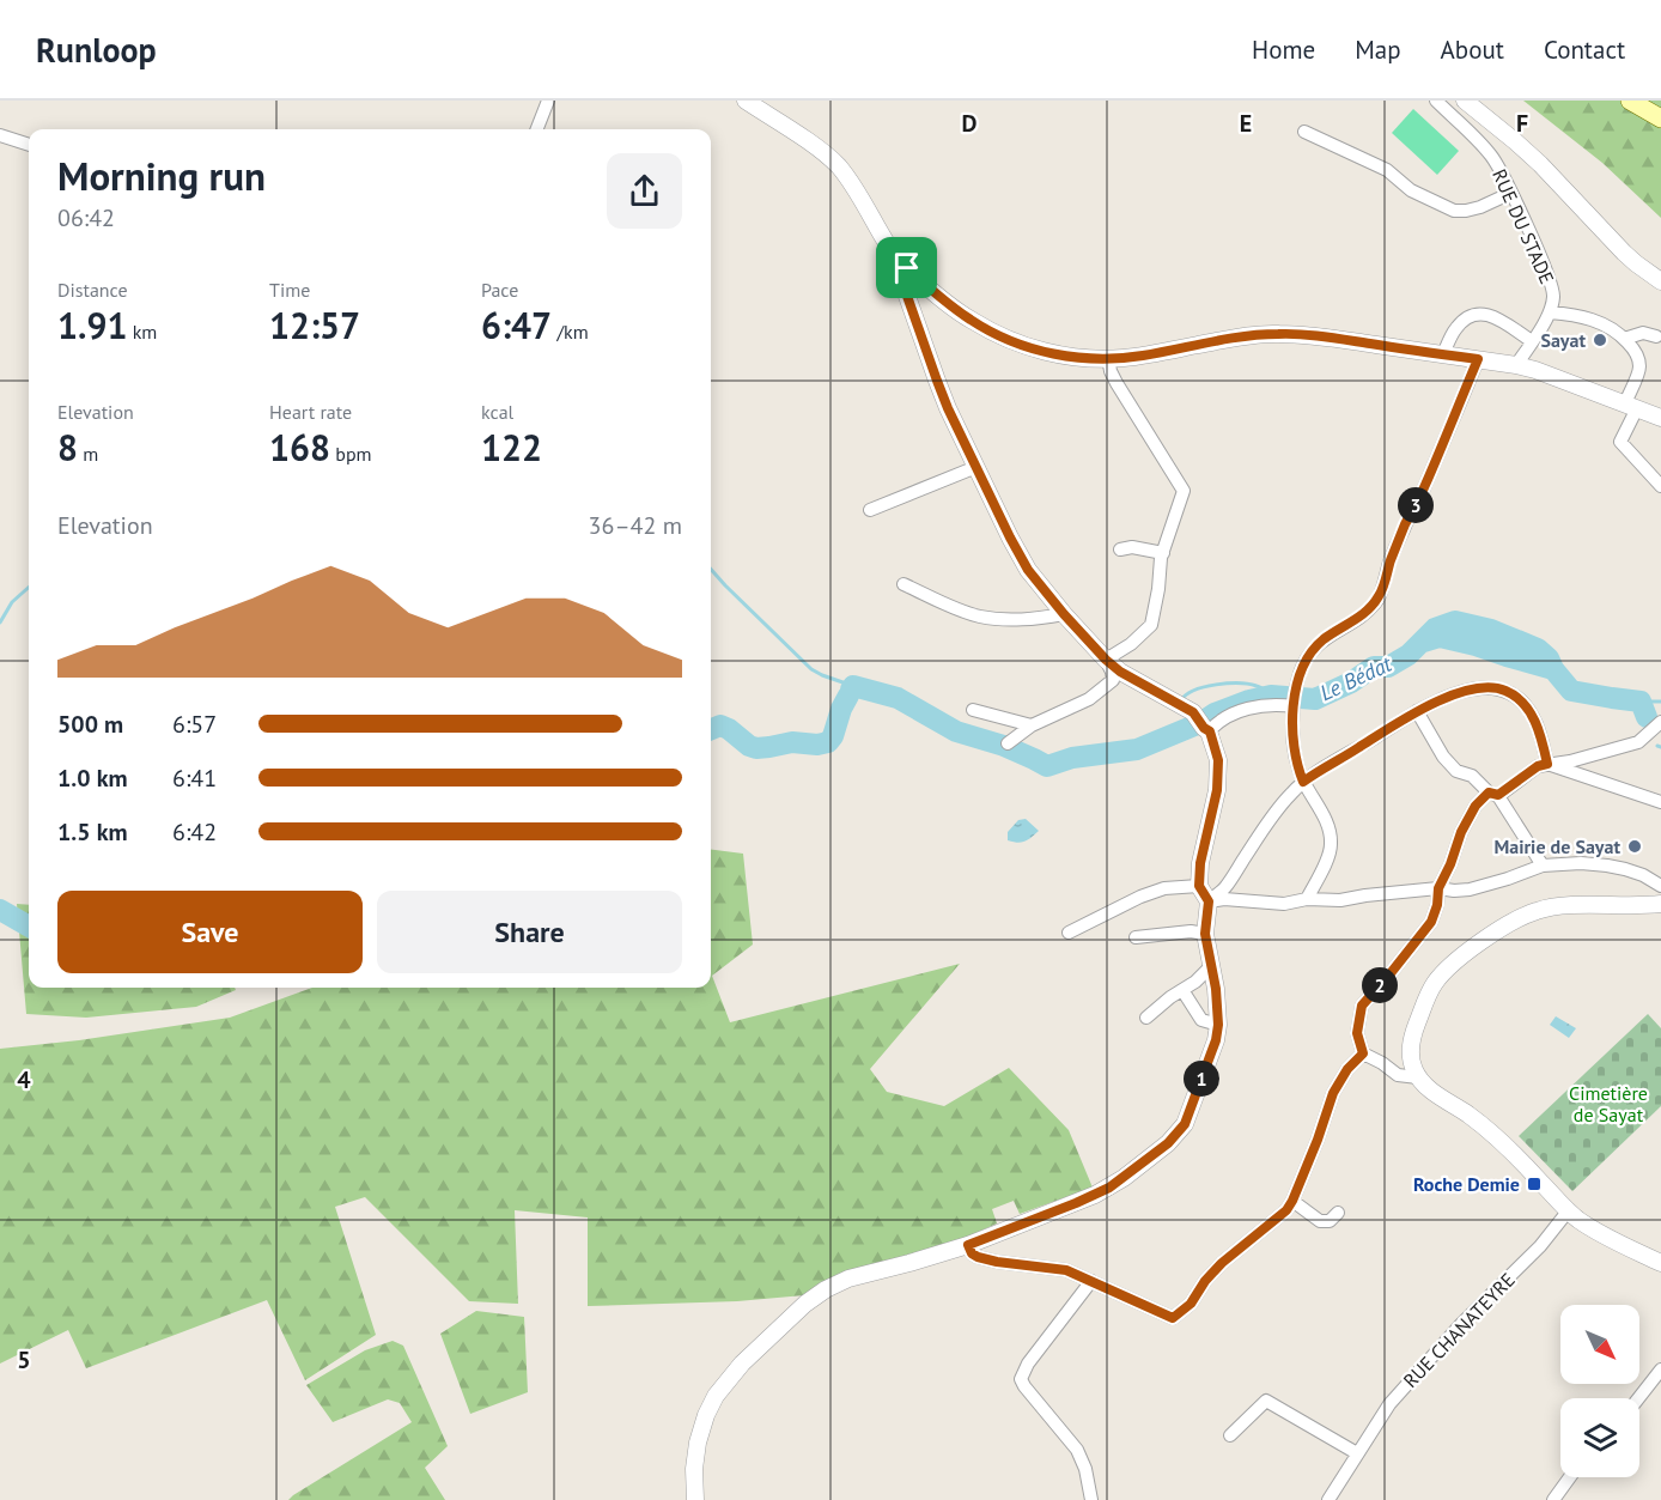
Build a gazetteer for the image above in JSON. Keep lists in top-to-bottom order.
{
  "streets": {
    "street": ["RUE DU STADE", "RUE CHANATEYRE"]
  },
  "water": ["Le Bédat"],
  "parks": ["Cimetière de Sayat"],
  "places": {
    "other": ["Sayat", "Mairie de Sayat"],
    "transit": ["Roche Demie"]
  },
  "north": "bottom right",
  "page": {
    "header": "Runloop",
    "nav": [
      "Home",
      "Map",
      "About",
      "Contact"
    ],
    "heading": ["Morning run", "06:42"],
    "stats": [
      ["Distance", "1.91 km"],
      ["Time", "12:57"],
      ["Pace", "6:47 /km"],
      ["Elevation", "8 m"],
      ["Heart rate", "168 bpm"],
      ["kcal", "122"]
    ],
    "pins": ["3", "2", "1"],
    "chart": ["Elevation", "36–42 m"],
    "list": [
      {
        "name": "500 m",
        "note": "6:57"
      },
      {
        "name": "1.0 km",
        "note": "6:41"
      },
      {
        "name": "1.5 km",
        "note": "6:42"
      }
    ],
    "buttons": ["Save", "Share"]
  },
  "grid": {
    "columns": ["D", "E", "F"],
    "rows": ["4", "5"]
  }
}
